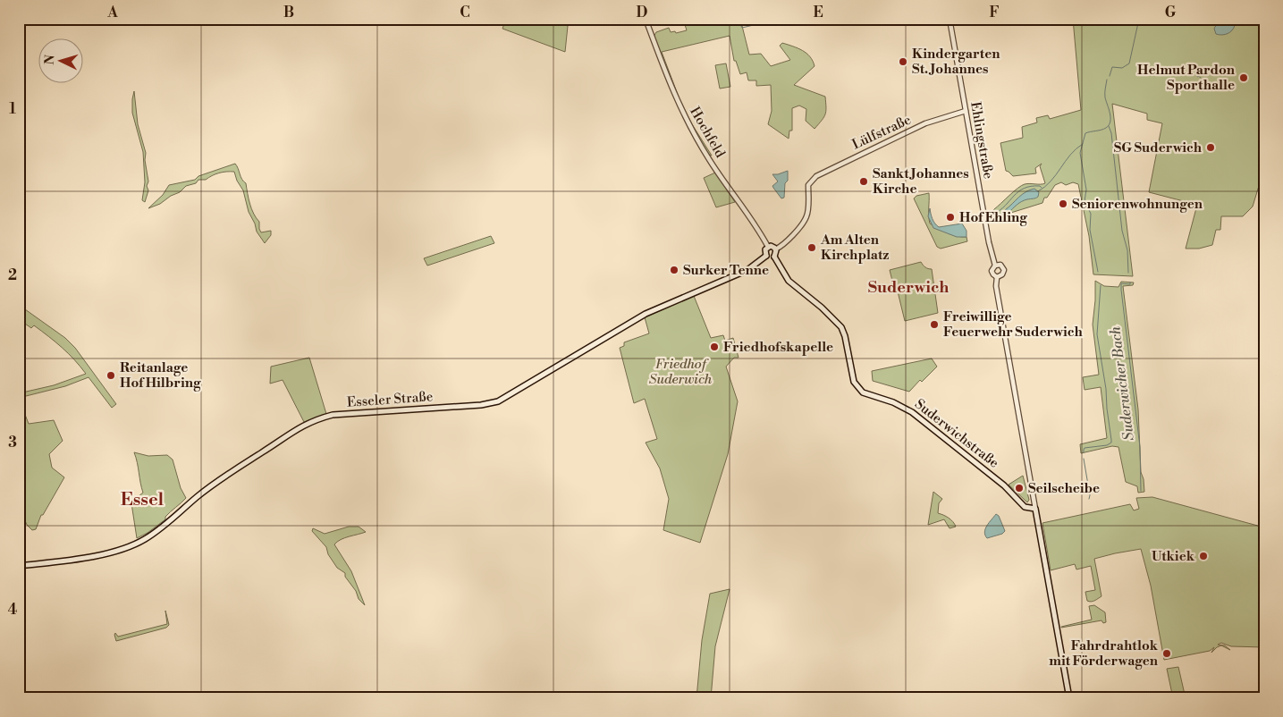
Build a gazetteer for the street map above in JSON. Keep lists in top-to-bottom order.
{
  "streets": {
    "main road": ["Ehlingstraße", "Esseler Straße", "Suderwichstraße"],
    "street": ["Hochfeld", "Lülfstraße"]
  },
  "crossings": [
    ["Hochfeld", "Lülfstraße"],
    ["Hochfeld", "Esseler Straße"],
    ["Hochfeld", "Suderwichstraße"],
    ["Lülfstraße", "Ehlingstraße"],
    ["Lülfstraße", "Esseler Straße"],
    ["Lülfstraße", "Suderwichstraße"],
    ["Ehlingstraße", "Suderwichstraße"],
    ["Esseler Straße", "Suderwichstraße"]
  ],
  "districts": ["Suderwich", "Essel"],
  "water": ["Suderwicher Bach"],
  "parks": ["Friedhof Suderwich"],
  "places": [
    "Kindergarten St. Johannes",
    "Helmut Pardon Sporthalle",
    "SG Suderwich",
    "Sankt Johannes Kirche",
    "Seniorenwohnungen",
    "Hof Ehling",
    "Am Alten Kirchplatz",
    "Surker Tenne",
    "Freiwillige Feuerwehr Suderwich",
    "Friedhofskapelle",
    "Reitanlage Hof Hilbring",
    "Seilscheibe",
    "Utkiek",
    "Fahrdrahtlok mit Förderwagen"
  ],
  "north": "left",
  "grid": {
    "columns": [
      "A",
      "B",
      "C",
      "D",
      "E",
      "F",
      "G"
    ],
    "rows": [
      "1",
      "2",
      "3",
      "4"
    ]
  }
}
